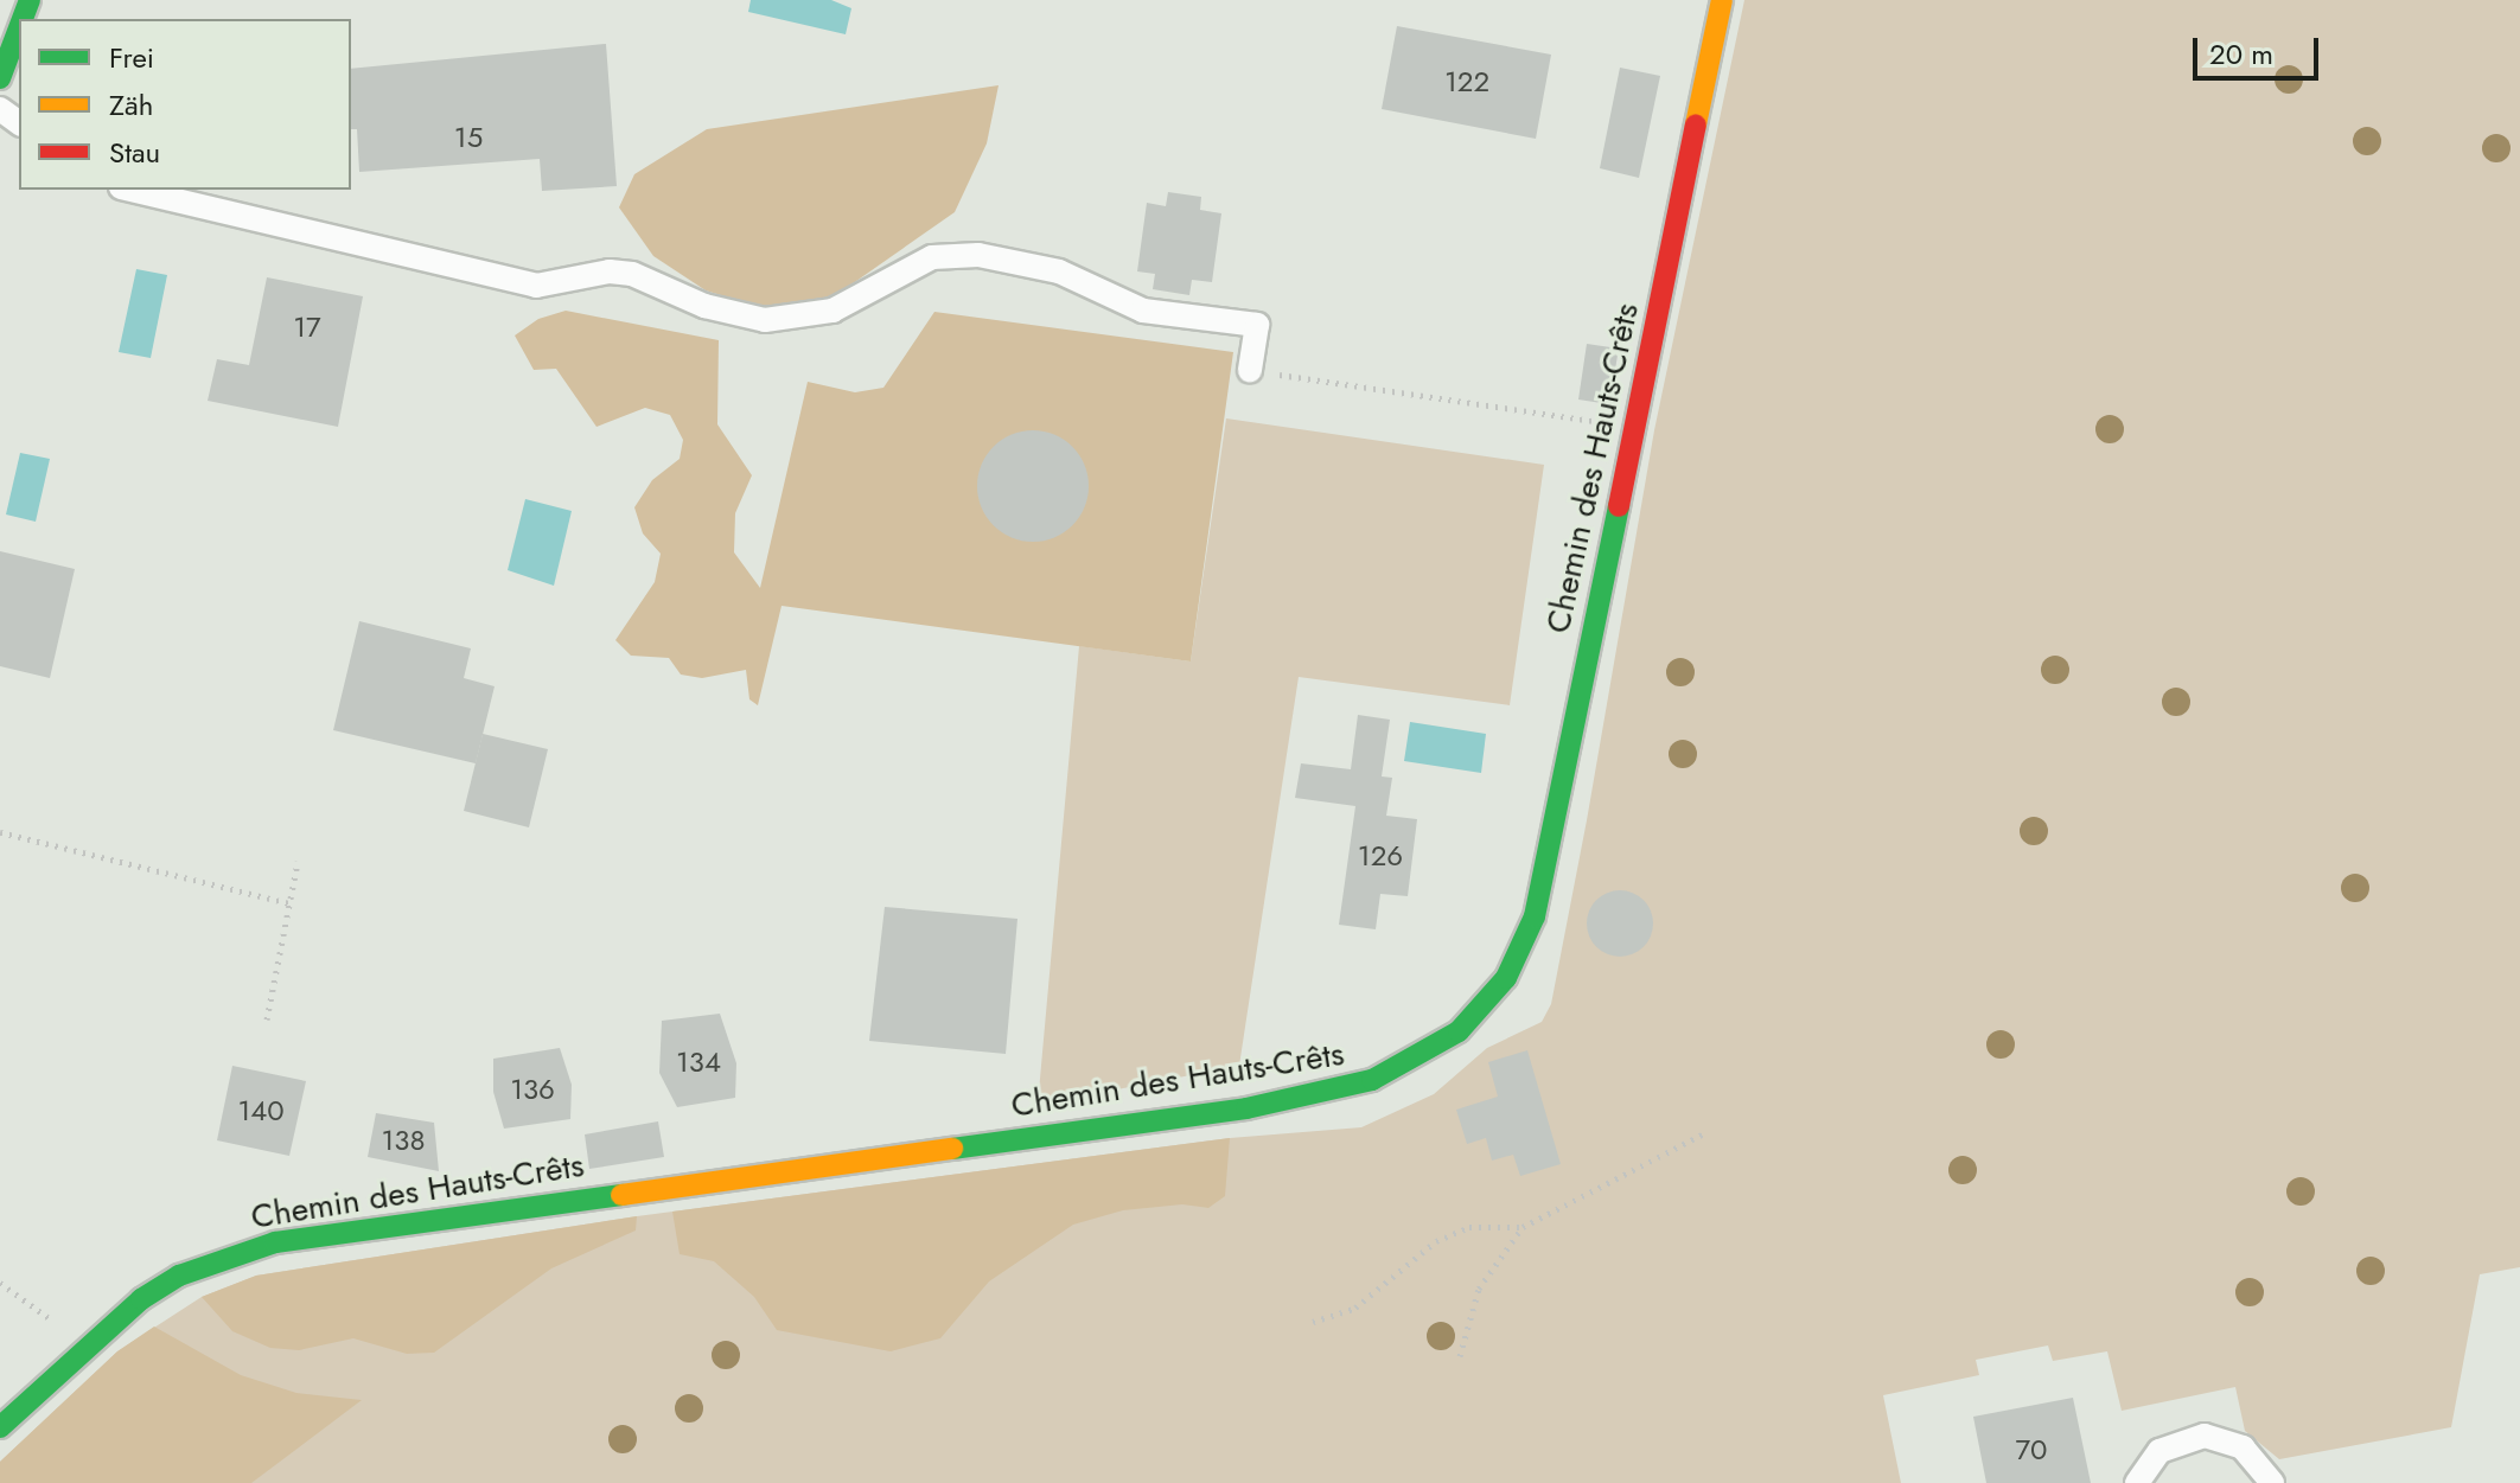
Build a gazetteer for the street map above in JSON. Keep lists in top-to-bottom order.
{
  "streets": {
    "street": ["Chemin des Hauts-Crêts"]
  },
  "house_numbers": [
    "122",
    "15",
    "17",
    "126",
    "134",
    "136",
    "140",
    "138",
    "70"
  ],
  "legend": ["Frei", "Zäh", "Stau"],
  "scale_bar": "20 m"
}
